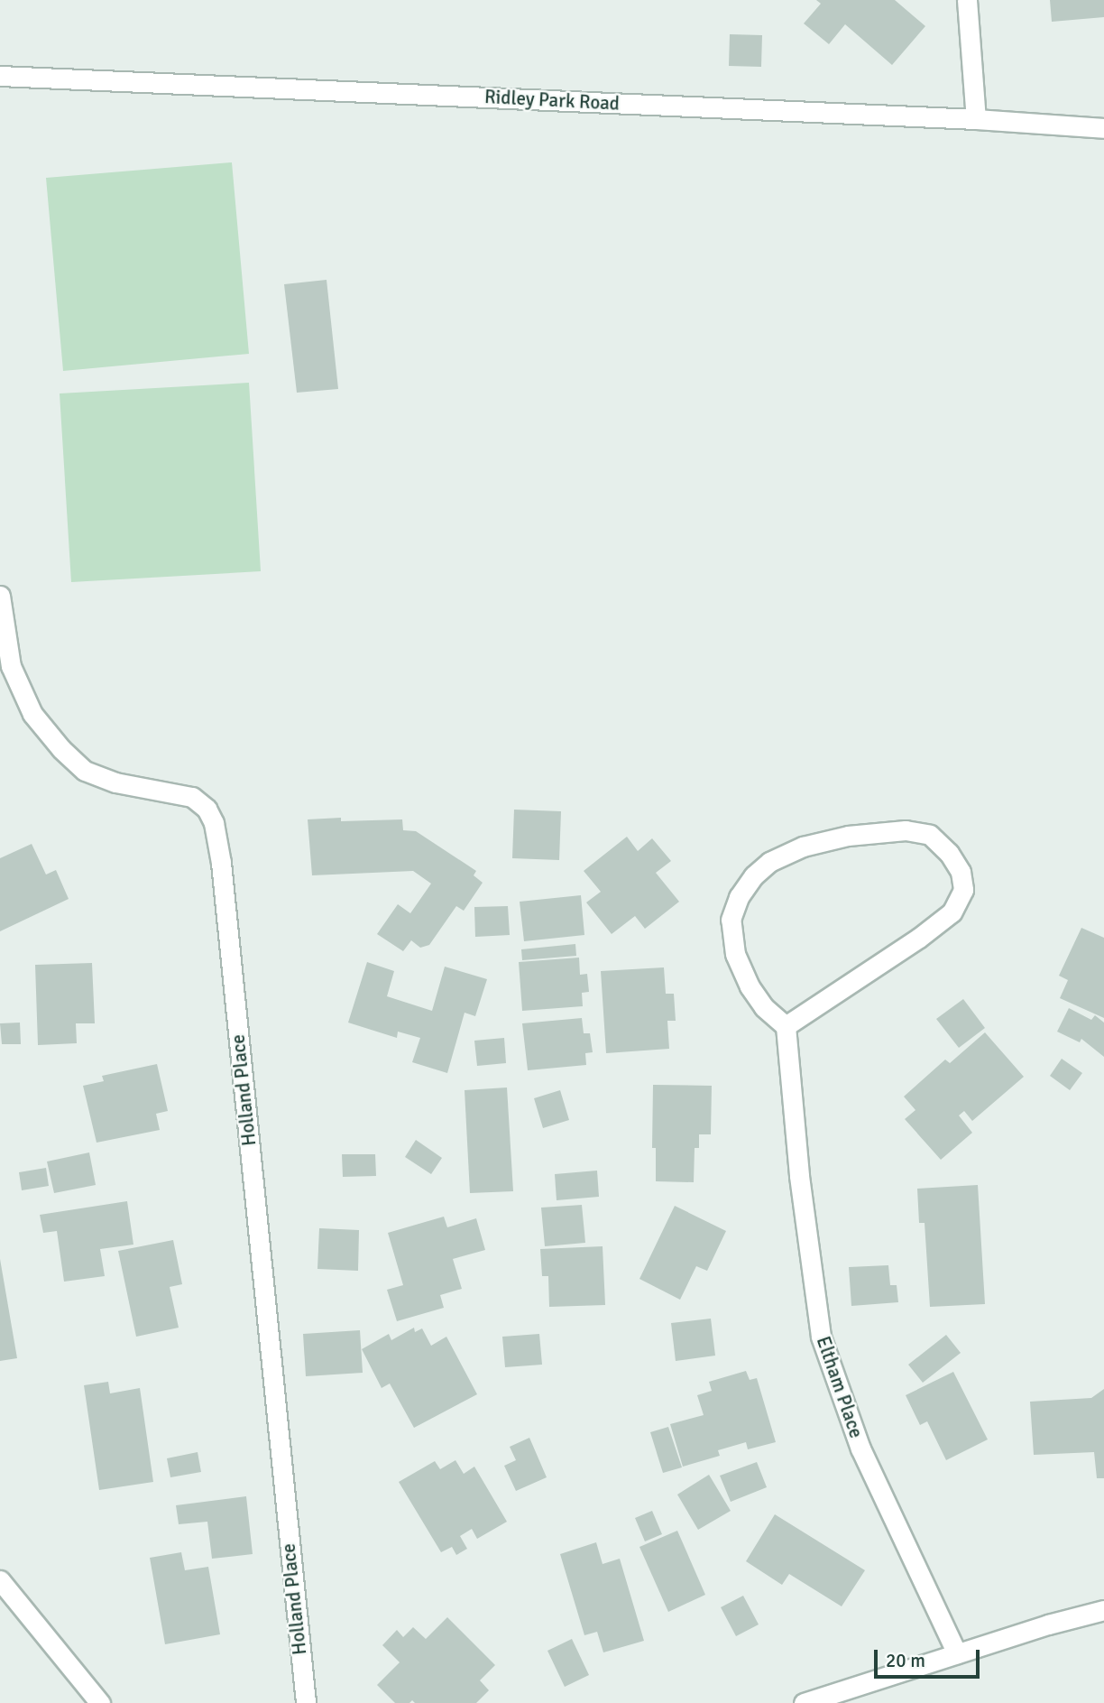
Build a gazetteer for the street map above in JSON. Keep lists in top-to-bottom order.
{
  "streets": {
    "street": ["Ridley Park Road", "Holland Place", "Eltham Place"]
  },
  "scale_bar": "20 m"
}
